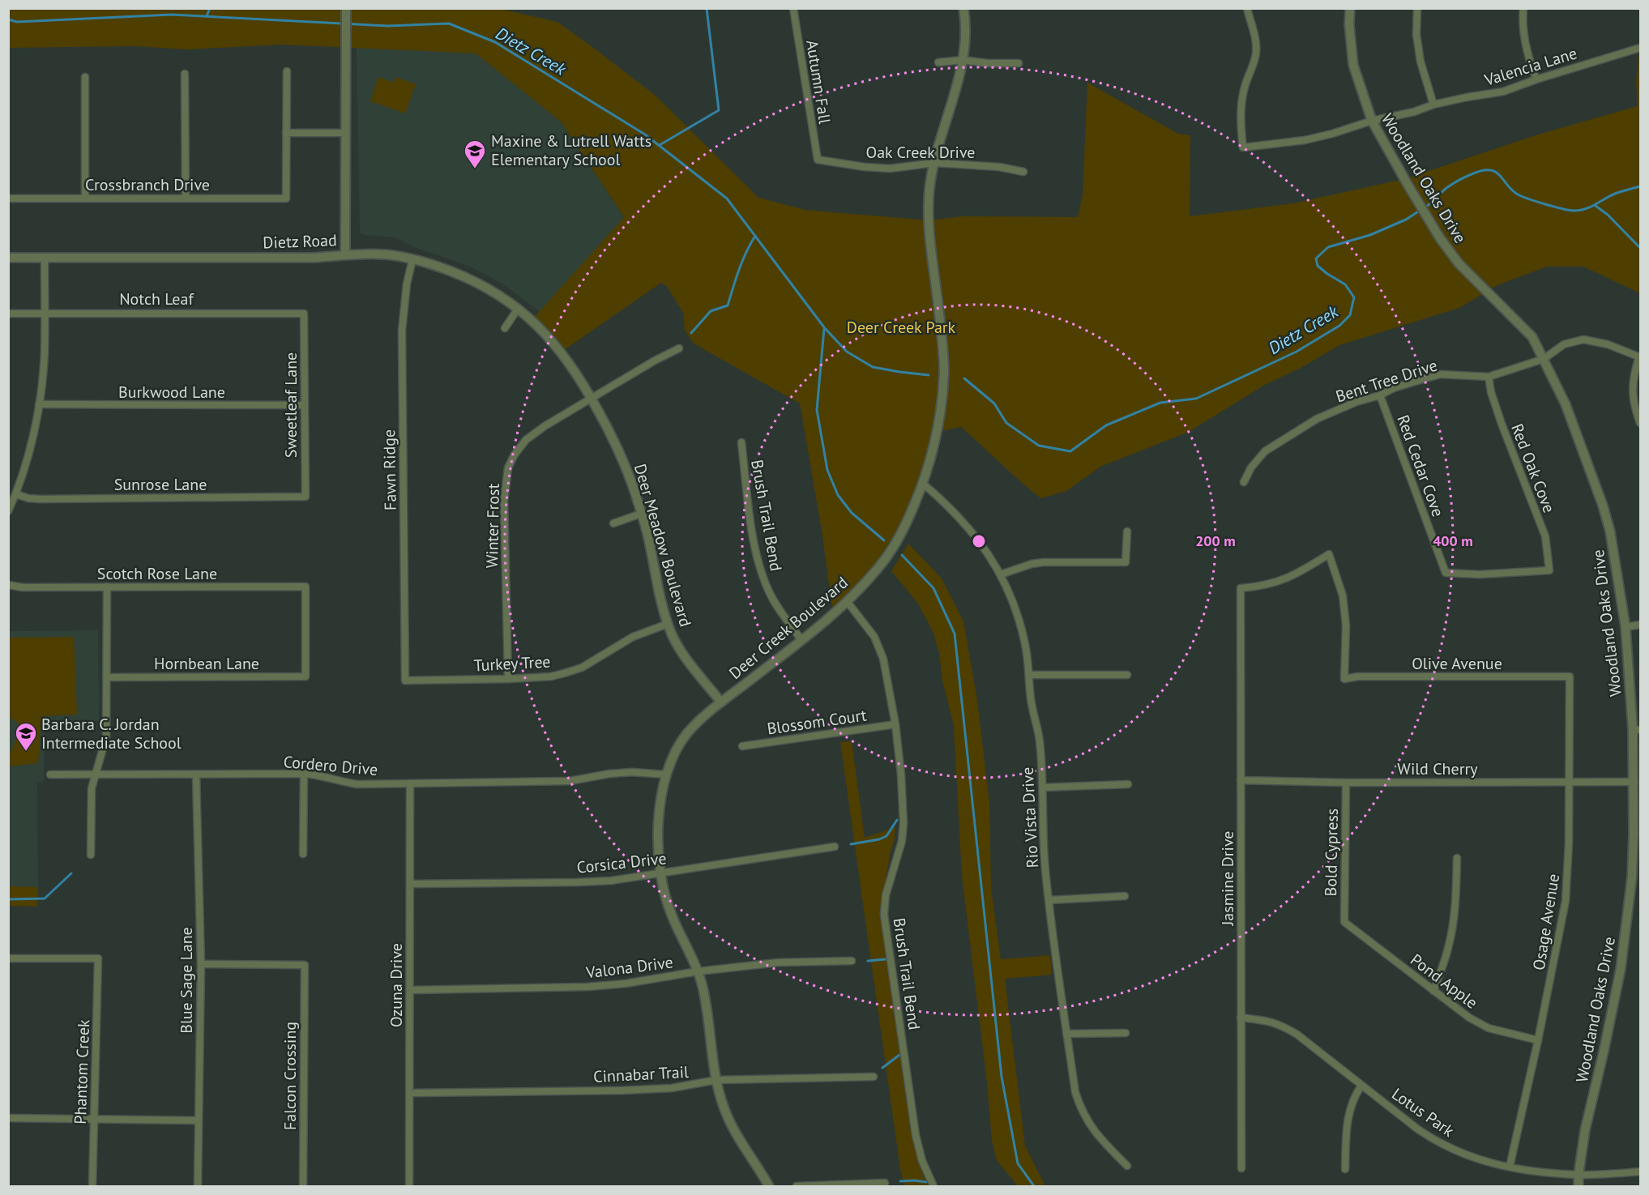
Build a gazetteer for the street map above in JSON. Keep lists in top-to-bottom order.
{
  "streets": {
    "street": [
      "Valencia Lane",
      "Autumn Fall",
      "Oak Creek Drive",
      "Woodland Oaks Drive",
      "Crossbranch Drive",
      "Dietz Road",
      "Notch Leaf",
      "Bent Tree Drive",
      "Burkwood Lane",
      "Sweetleaf Lane",
      "Red Cedar Cove",
      "Red Oak Cove",
      "Fawn Ridge",
      "Sunrose Lane",
      "Brush Trail Bend",
      "Winter Frost",
      "Deer Meadow Boulevard",
      "Scotch Rose Lane",
      "Deer Creek Boulevard",
      "Hornbean Lane",
      "Turkey Tree",
      "Olive Avenue",
      "Blossom Court",
      "Cordero Drive",
      "Wild Cherry",
      "Rio Vista Drive",
      "Bold Cypress",
      "Corsica Drive",
      "Jasmine Drive",
      "Osage Avenue",
      "Valona Drive",
      "Blue Sage Lane",
      "Pond Apple",
      "Ozuna Drive",
      "Phantom Creek",
      "Cinnabar Trail",
      "Falcon Crossing",
      "Lotus Park"
    ]
  },
  "crossings": [
    ["Valencia Lane", "Woodland Oaks Drive"],
    ["Autumn Fall", "Oak Creek Drive"],
    ["Oak Creek Drive", "Deer Creek Boulevard"],
    ["Woodland Oaks Drive", "Bent Tree Drive"],
    ["Woodland Oaks Drive", "Wild Cherry"],
    ["Woodland Oaks Drive", "Lotus Park"],
    ["Dietz Road", "Deer Meadow Boulevard"],
    ["Notch Leaf", "Sweetleaf Lane"],
    ["Bent Tree Drive", "Red Cedar Cove"],
    ["Bent Tree Drive", "Red Oak Cove"],
    ["Burkwood Lane", "Sweetleaf Lane"],
    ["Sweetleaf Lane", "Sunrose Lane"],
    ["Red Cedar Cove", "Red Oak Cove"],
    ["Fawn Ridge", "Deer Meadow Boulevard"],
    ["Fawn Ridge", "Turkey Tree"],
    ["Brush Trail Bend", "Deer Creek Boulevard"],
    ["Brush Trail Bend", "Blossom Court"],
    ["Winter Frost", "Deer Meadow Boulevard"],
    ["Winter Frost", "Turkey Tree"],
    ["Deer Meadow Boulevard", "Deer Creek Boulevard"],
    ["Deer Meadow Boulevard", "Turkey Tree"],
    ["Scotch Rose Lane", "Hornbean Lane"],
    ["Deer Creek Boulevard", "Cordero Drive"],
    ["Deer Creek Boulevard", "Rio Vista Drive"],
    ["Deer Creek Boulevard", "Corsica Drive"],
    ["Deer Creek Boulevard", "Valona Drive"],
    ["Deer Creek Boulevard", "Cinnabar Trail"],
    ["Olive Avenue", "Jasmine Drive"],
    ["Olive Avenue", "Osage Avenue"],
    ["Cordero Drive", "Blue Sage Lane"],
    ["Cordero Drive", "Ozuna Drive"],
    ["Wild Cherry", "Bold Cypress"],
    ["Wild Cherry", "Jasmine Drive"],
    ["Wild Cherry", "Osage Avenue"],
    ["Bold Cypress", "Pond Apple"],
    ["Corsica Drive", "Ozuna Drive"],
    ["Jasmine Drive", "Lotus Park"],
    ["Osage Avenue", "Pond Apple"],
    ["Osage Avenue", "Lotus Park"],
    ["Valona Drive", "Ozuna Drive"],
    ["Blue Sage Lane", "Falcon Crossing"],
    ["Ozuna Drive", "Cinnabar Trail"]
  ],
  "water": ["Dietz Creek"],
  "parks": ["Deer Creek Park"],
  "places": {
    "school or university": ["Maxine & Lutrell Watts Elementary School", "Barbara C. Jordan Intermediate School"]
  },
  "rings": ["200 m", "400 m"]
}
